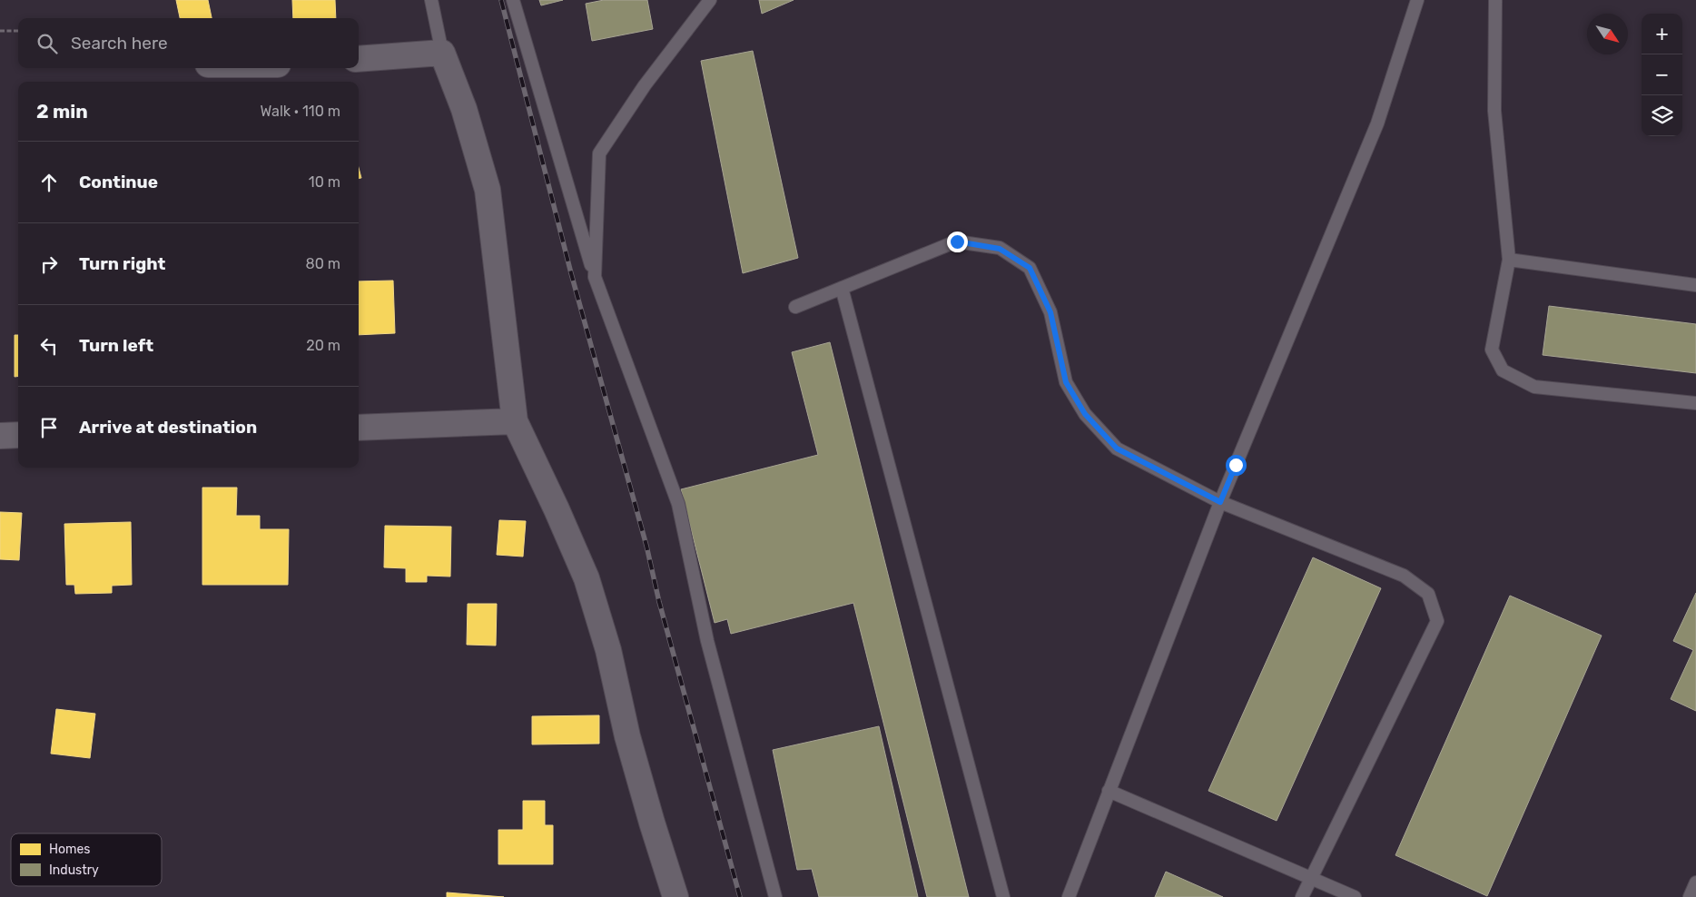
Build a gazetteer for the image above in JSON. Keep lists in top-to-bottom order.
{
  "legend": ["Homes", "Industry"],
  "north": "bottom right",
  "page": {
    "map_buttons": ["+", "−"],
    "search": "Search here",
    "heading": ["2 min", "Walk · 110 m"],
    "list": [
      ["Continue", "10 m"],
      ["Turn right", "80 m"],
      ["Turn left", "20 m"],
      "Arrive at destination"
    ]
  }
}
